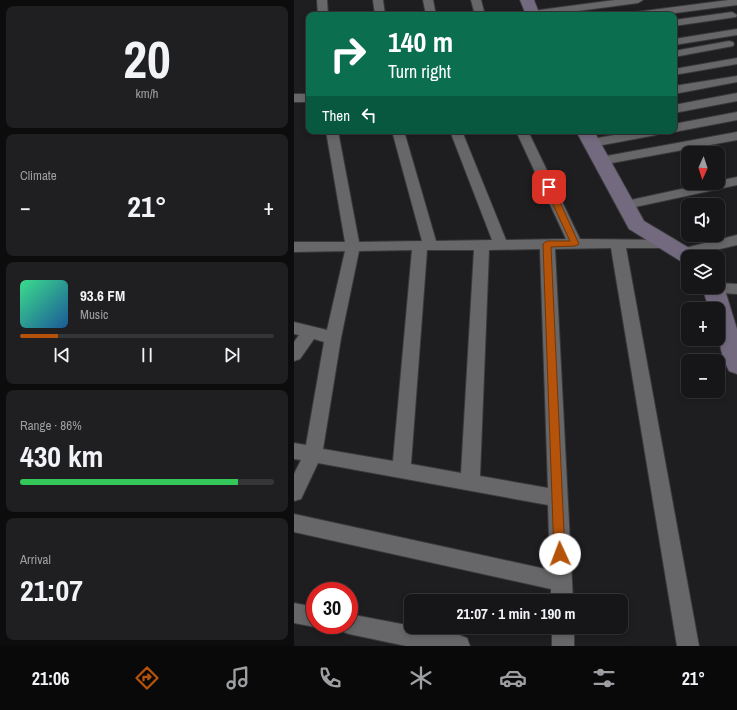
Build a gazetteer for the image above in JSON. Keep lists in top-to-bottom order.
{
  "north": "bottom",
  "page": {
    "tile": [
      ["20", "km/h"],
      "Climate",
      ["Range · 86%", "430 km"],
      ["Arrival", "21:07"]
    ],
    "turn": ["140 m", "Turn right"],
    "then": "Then",
    "map_buttons": ["+", "−"],
    "heat": ["−", "21°", "+"],
    "song": ["93.6 FM", "Music"],
    "limit": "30",
    "trip": "21:07 · 1 min · 190 m",
    "tabs": ["21:06", "21°"]
  }
}
